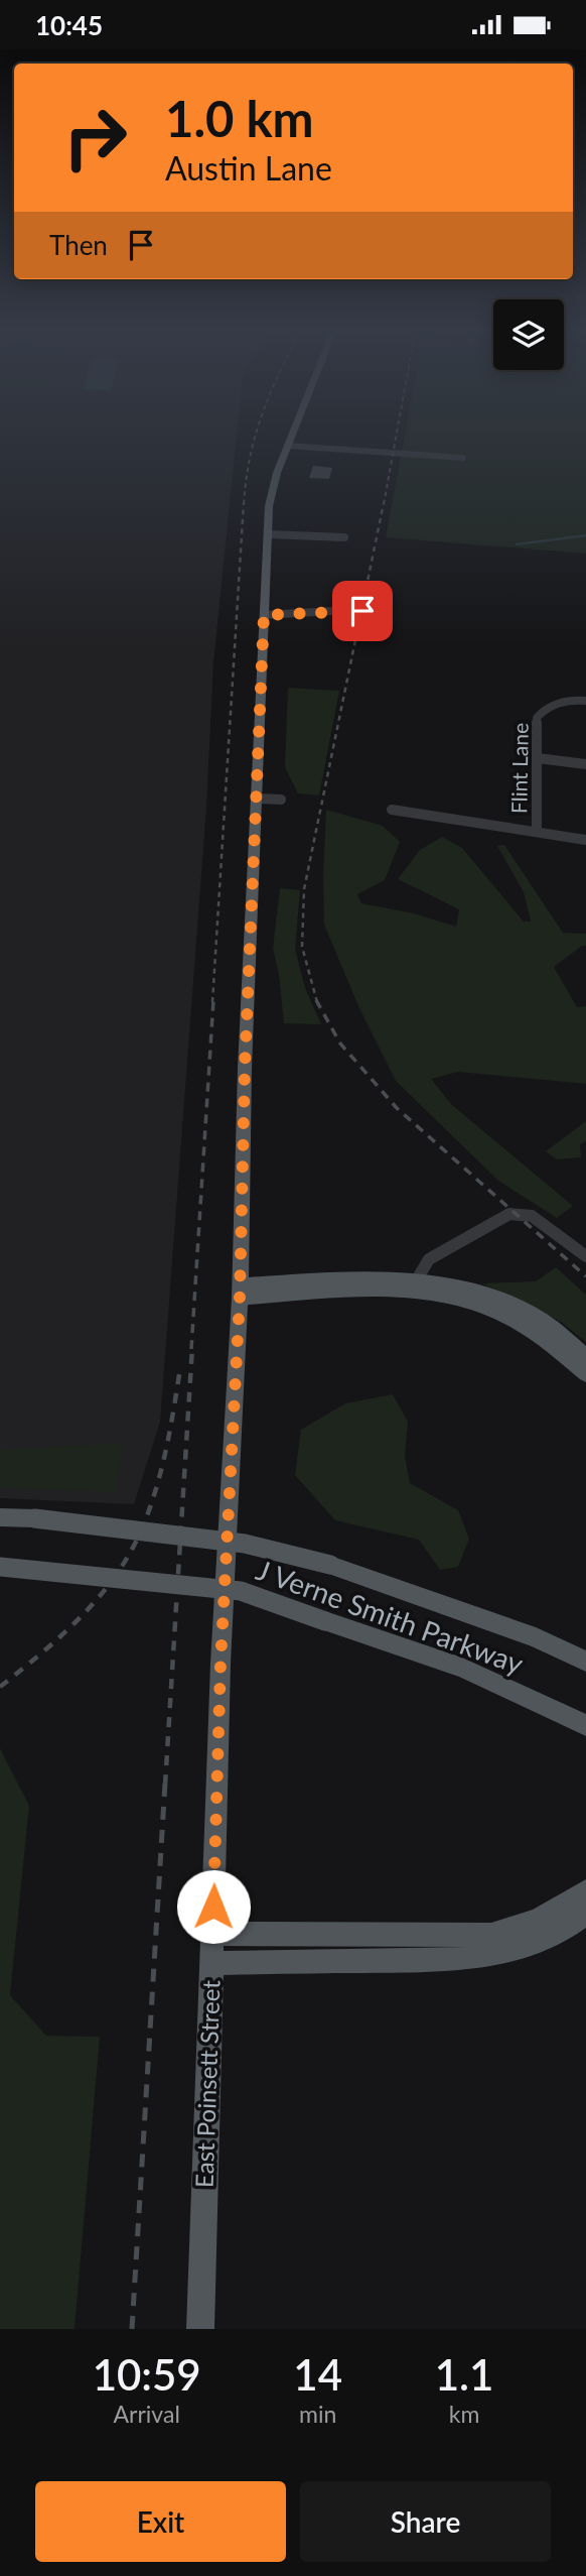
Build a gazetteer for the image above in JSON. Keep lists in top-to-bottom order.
{
  "streets": {
    "main road": ["J Verne Smith Parkway", "East Poinsett Street"],
    "street": ["Flint Lane"]
  },
  "page": {
    "status": "10:45",
    "turn": ["1.0 km", "Austin Lane"],
    "then": "Then",
    "eta": [
      "10:59",
      "Arrival",
      "14",
      "min",
      "1.1",
      "km"
    ],
    "buttons": ["Exit", "Share"]
  }
}
